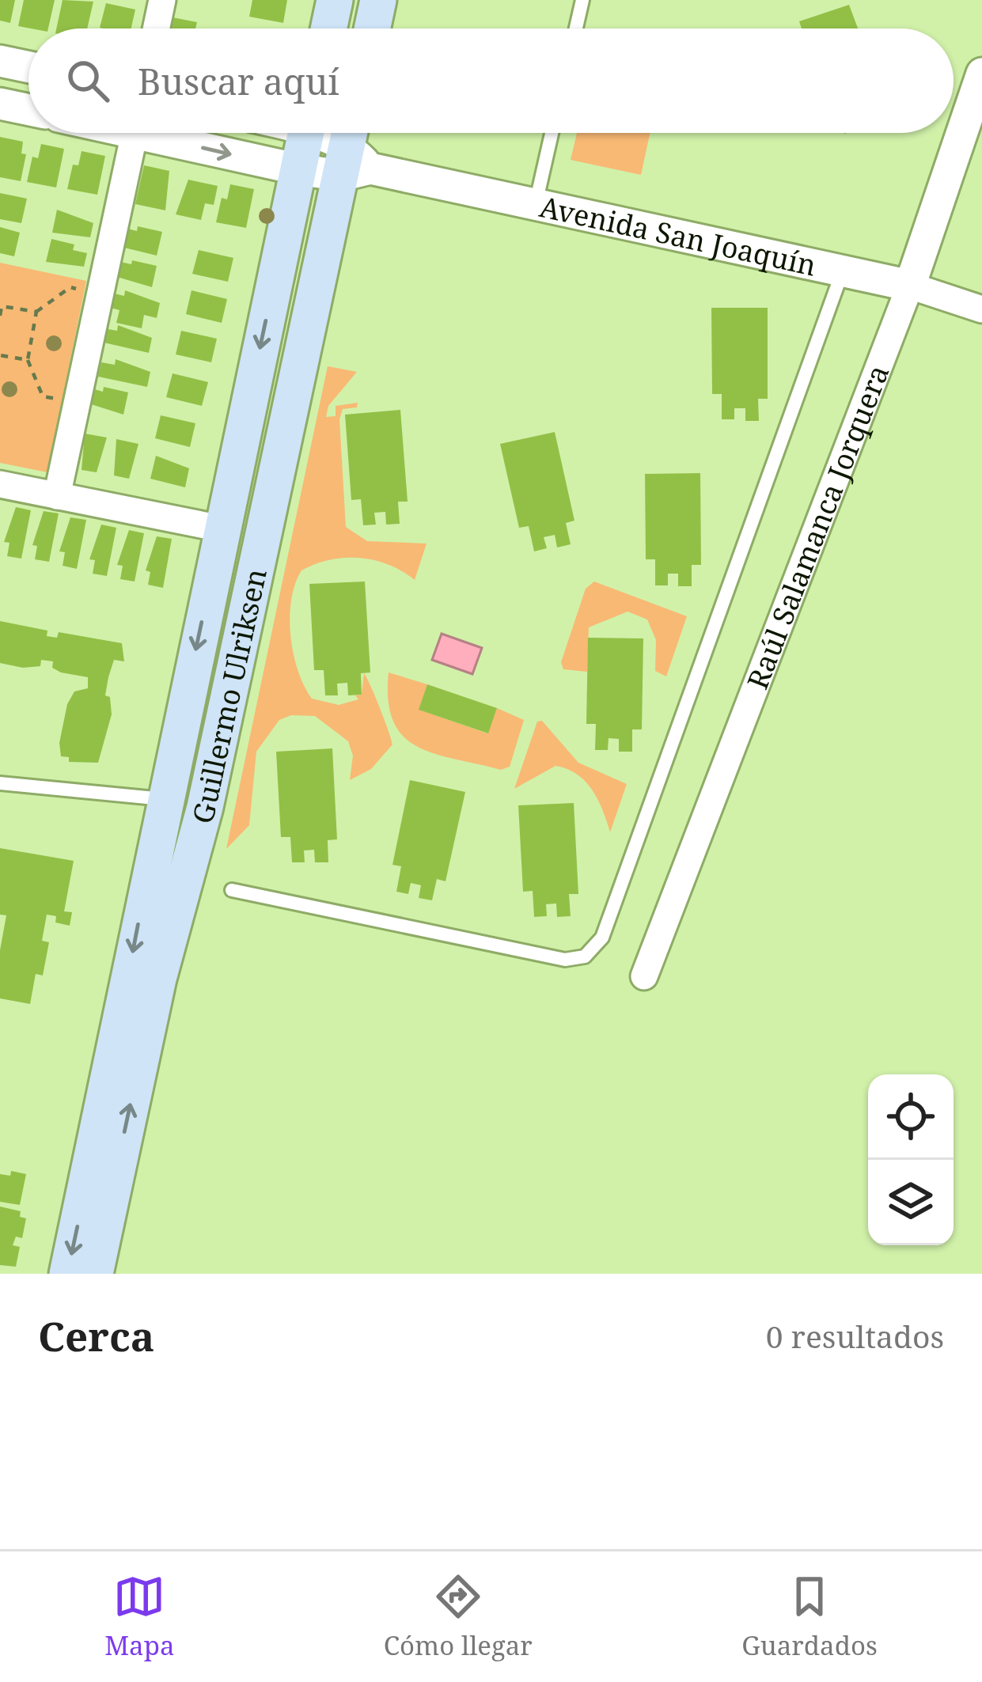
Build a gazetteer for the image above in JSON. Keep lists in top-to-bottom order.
{
  "streets": {
    "main road": ["Guillermo Ulriksen"],
    "street": ["Avenida San Joaquín", "Raúl Salamanca Jorquera"]
  },
  "crossings": [
    ["Avenida San Joaquín", "Raúl Salamanca Jorquera"],
    ["Avenida San Joaquín", "Guillermo Ulriksen"]
  ],
  "page": {
    "search": "Buscar aquí",
    "heading": ["Cerca", "0 resultados"],
    "nav": ["Mapa", "Cómo llegar", "Guardados"]
  }
}
